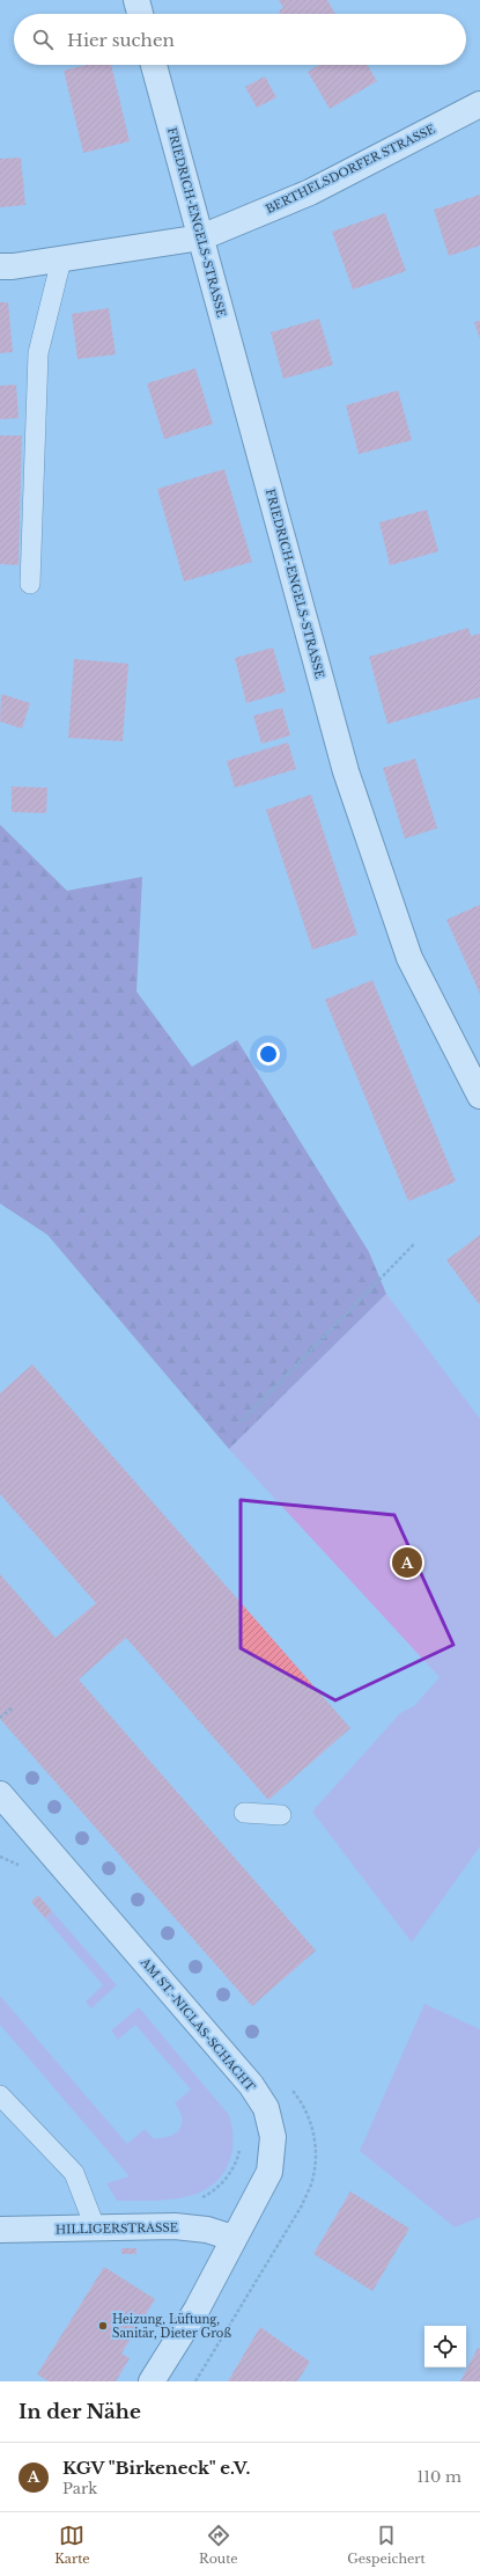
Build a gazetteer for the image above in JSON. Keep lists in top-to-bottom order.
{
  "streets": {
    "street": [
      "BERTHELSDORFER STRASSE",
      "FRIEDRICH-ENGELS-STRASSE",
      "AM ST.-NICLAS-SCHACHT",
      "HILLIGERSTRASSE"
    ]
  },
  "crossings": [
    ["BERTHELSDORFER STRASSE", "FRIEDRICH-ENGELS-STRASSE"],
    ["AM ST.-NICLAS-SCHACHT", "HILLIGERSTRASSE"]
  ],
  "places": ["Heizung, Lüftung, Sanitär, Dieter Groß"],
  "page": {
    "search": "Hier suchen",
    "pins": "A",
    "heading": "In der Nähe",
    "list": [
      {
        "mark": "A",
        "name": "KGV \"Birkeneck\" e.V.",
        "note": "Park",
        "value": "110 m"
      }
    ],
    "nav": ["Karte", "Route", "Gespeichert"]
  }
}
